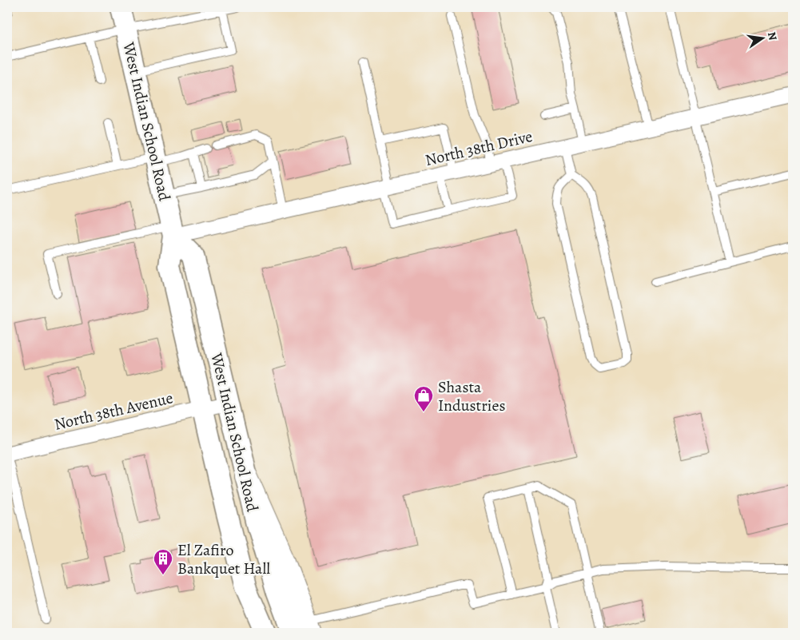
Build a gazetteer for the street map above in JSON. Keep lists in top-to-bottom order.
{
  "streets": {
    "main road": ["West Indian School Road"],
    "street": ["North 38th Drive", "North 38th Avenue"]
  },
  "crossings": [
    ["West Indian School Road", "North 38th Drive"],
    ["West Indian School Road", "North 38th Avenue"]
  ],
  "places": {
    "shop": ["Shasta Industries"],
    "building": ["El Zafiro Bankquet Hall"]
  },
  "north": "right"
}
